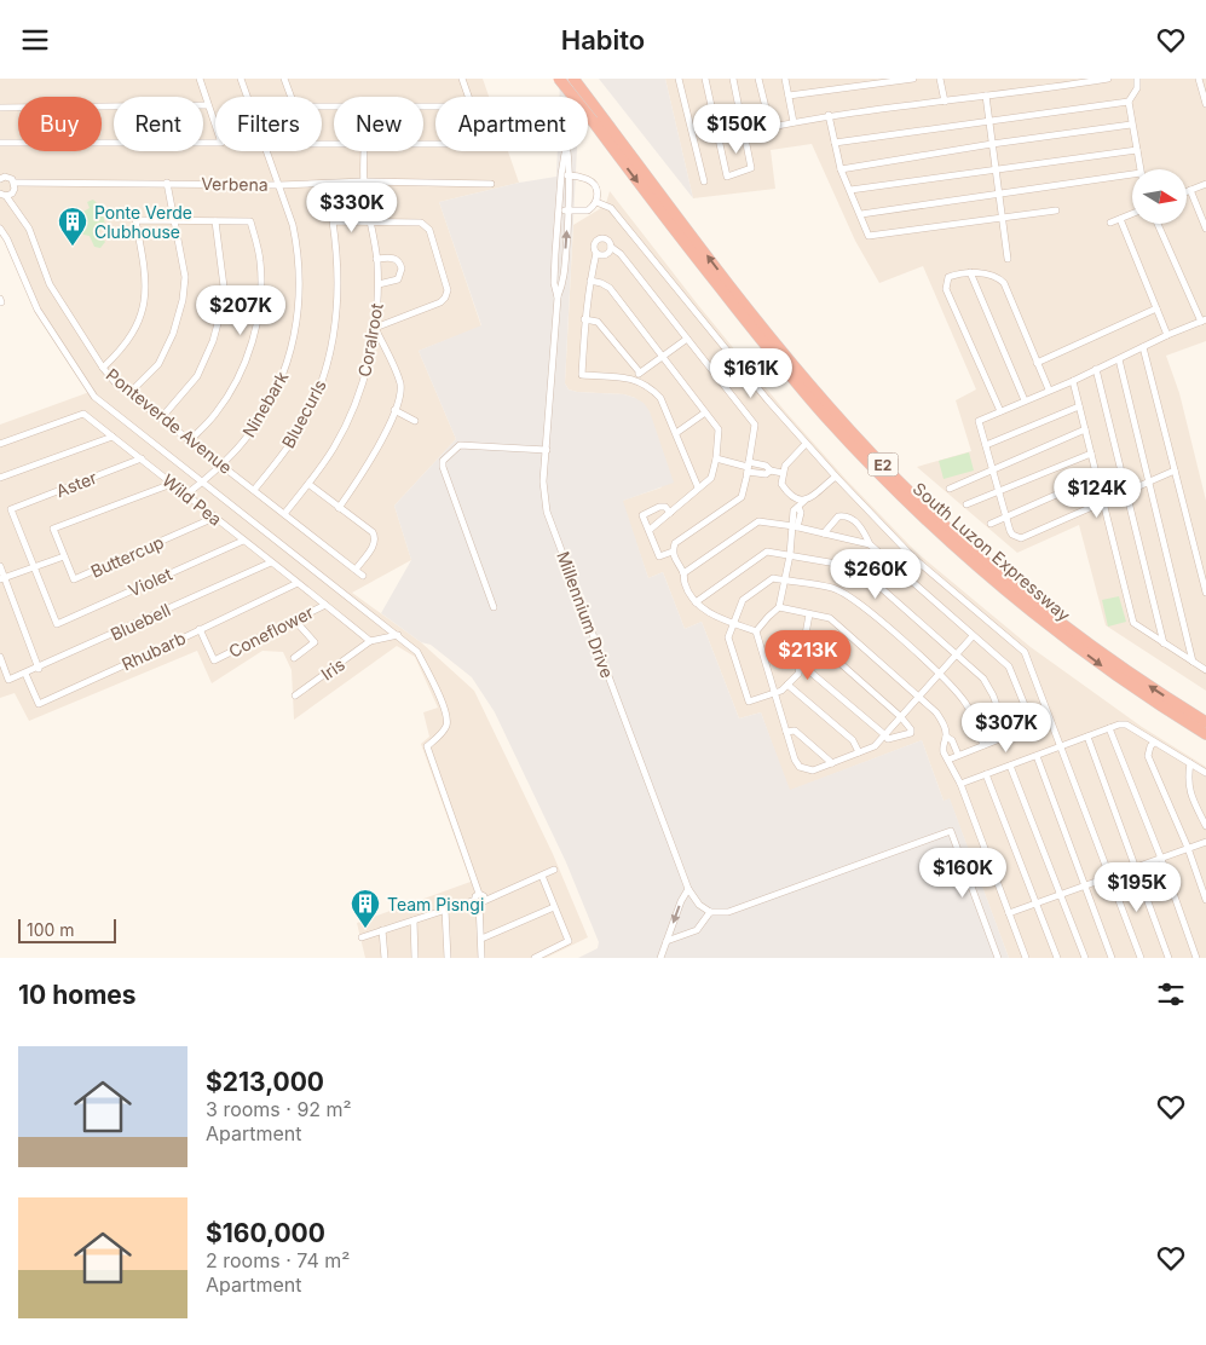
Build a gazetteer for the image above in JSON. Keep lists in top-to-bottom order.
{
  "streets": {
    "highway": ["E2", "South Luzon Expressway"],
    "street": [
      "Verbena",
      "Coralroot",
      "Ninebark",
      "Bluecurls",
      "Ponteverde Avenue",
      "Aster",
      "Wild Pea",
      "Buttercup",
      "Violet",
      "Millennium Drive",
      "Bluebell",
      "Coneflower",
      "Rhubarb",
      "Iris"
    ]
  },
  "crossings": [
    ["Verbena", "Coralroot"],
    ["Verbena", "Ninebark"],
    ["Coralroot", "Bluecurls"],
    ["Coralroot", "Ponteverde Avenue"],
    ["Ninebark", "Ponteverde Avenue"],
    ["Ninebark", "Wild Pea"],
    ["Bluecurls", "Ponteverde Avenue"],
    ["Aster", "Wild Pea"],
    ["Aster", "Violet"],
    ["Wild Pea", "Buttercup"],
    ["Wild Pea", "Violet"],
    ["Wild Pea", "Bluebell"],
    ["Wild Pea", "Coneflower"],
    ["Wild Pea", "Rhubarb"],
    ["Wild Pea", "Iris"],
    ["South Luzon Expressway", "Millennium Drive"],
    ["Bluebell", "Rhubarb"],
    ["Coneflower", "Rhubarb"]
  ],
  "places": {
    "building": ["Ponte Verde Clubhouse", "Team Pisngi"]
  },
  "scale_bar": "100 m",
  "north": "right",
  "page": {
    "header": "Habito",
    "chip": [
      "Buy",
      "Rent",
      "Filters",
      "New",
      "Apartment"
    ],
    "price": [
      "$150K",
      "$330K",
      "$207K",
      "$161K",
      "$124K",
      "$260K",
      "$213K",
      "$307K",
      "$160K",
      "$195K"
    ],
    "scale": "100 m",
    "heading": "10 homes",
    "list": [
      {
        "name": "$213,000",
        "note": "3 rooms · 92 m² · Apartment"
      },
      {
        "name": "$160,000",
        "note": "2 rooms · 74 m² · Apartment"
      }
    ]
  }
}
